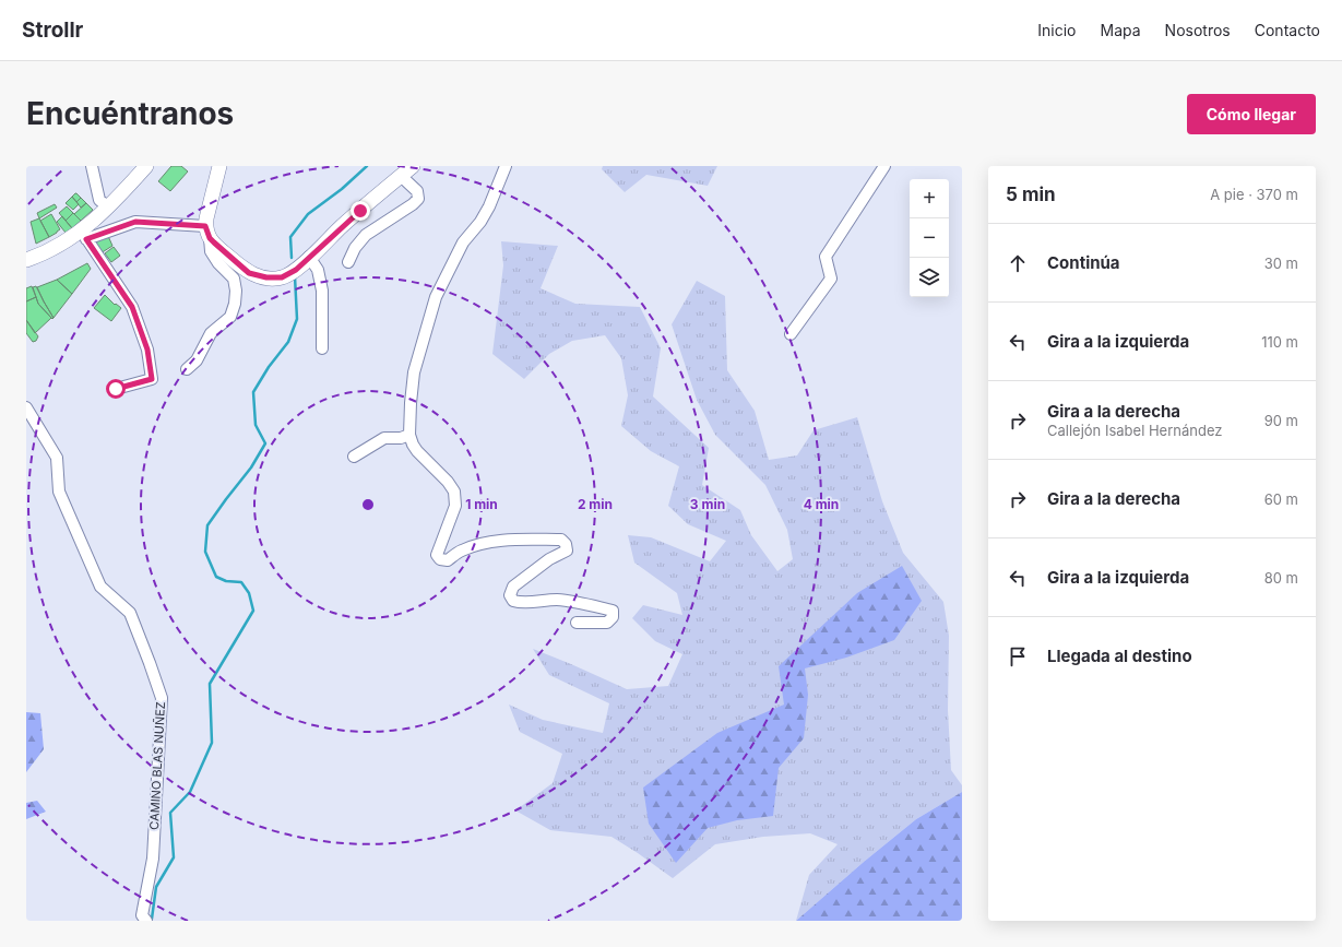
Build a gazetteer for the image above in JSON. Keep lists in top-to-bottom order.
{
  "streets": {
    "street": ["CAMINO BLAS NUÑEZ"]
  },
  "page": {
    "header": "Strollr",
    "nav": [
      "Inicio",
      "Mapa",
      "Nosotros",
      "Contacto"
    ],
    "buttons": "Cómo llegar",
    "title": "Encuéntranos",
    "heading": ["5 min", "A pie · 370 m"],
    "map_buttons": ["+", "−"],
    "list": [
      ["Continúa", "30 m"],
      ["Gira a la izquierda", "110 m"],
      ["Gira a la derecha", "Callejón Isabel Hernández", "90 m"],
      ["Gira a la derecha", "60 m"],
      ["Gira a la izquierda", "80 m"],
      "Llegada al destino"
    ]
  },
  "rings": [
    "1 min",
    "2 min",
    "3 min",
    "4 min"
  ]
}
